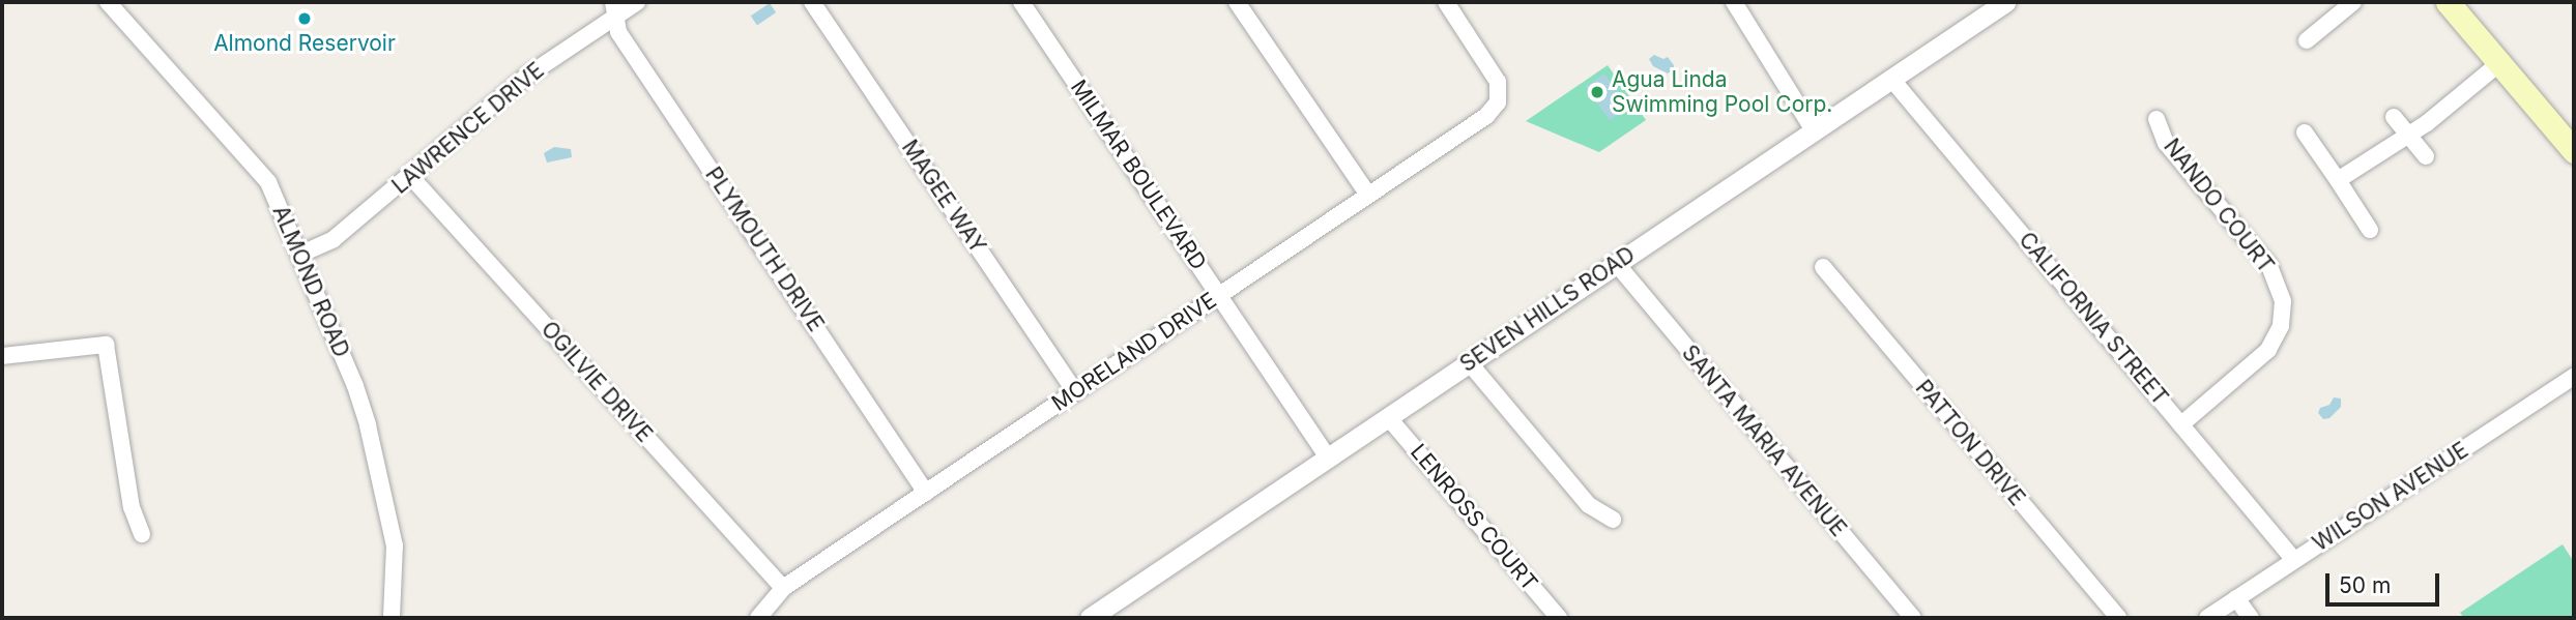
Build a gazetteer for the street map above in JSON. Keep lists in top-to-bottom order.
{
  "streets": {
    "street": [
      "LAWRENCE DRIVE",
      "MILMAR BOULEVARD",
      "MAGEE WAY",
      "NANDO COURT",
      "PLYMOUTH DRIVE",
      "ALMOND ROAD",
      "SEVEN HILLS ROAD",
      "CALIFORNIA STREET",
      "MORELAND DRIVE",
      "OGILVIE DRIVE",
      "SANTA MARIA AVENUE",
      "PATTON DRIVE",
      "WILSON AVENUE",
      "LENROSS COURT"
    ]
  },
  "crossings": [
    ["LAWRENCE DRIVE", "PLYMOUTH DRIVE"],
    ["LAWRENCE DRIVE", "ALMOND ROAD"],
    ["LAWRENCE DRIVE", "OGILVIE DRIVE"],
    ["MILMAR BOULEVARD", "SEVEN HILLS ROAD"],
    ["MILMAR BOULEVARD", "MORELAND DRIVE"],
    ["MAGEE WAY", "MORELAND DRIVE"],
    ["NANDO COURT", "CALIFORNIA STREET"],
    ["PLYMOUTH DRIVE", "MORELAND DRIVE"],
    ["SEVEN HILLS ROAD", "CALIFORNIA STREET"],
    ["SEVEN HILLS ROAD", "SANTA MARIA AVENUE"],
    ["SEVEN HILLS ROAD", "LENROSS COURT"],
    ["CALIFORNIA STREET", "WILSON AVENUE"],
    ["MORELAND DRIVE", "OGILVIE DRIVE"]
  ],
  "places": ["Almond Reservoir", "Agua Linda Swimming Pool Corp."],
  "scale_bar": "50 m"
}
